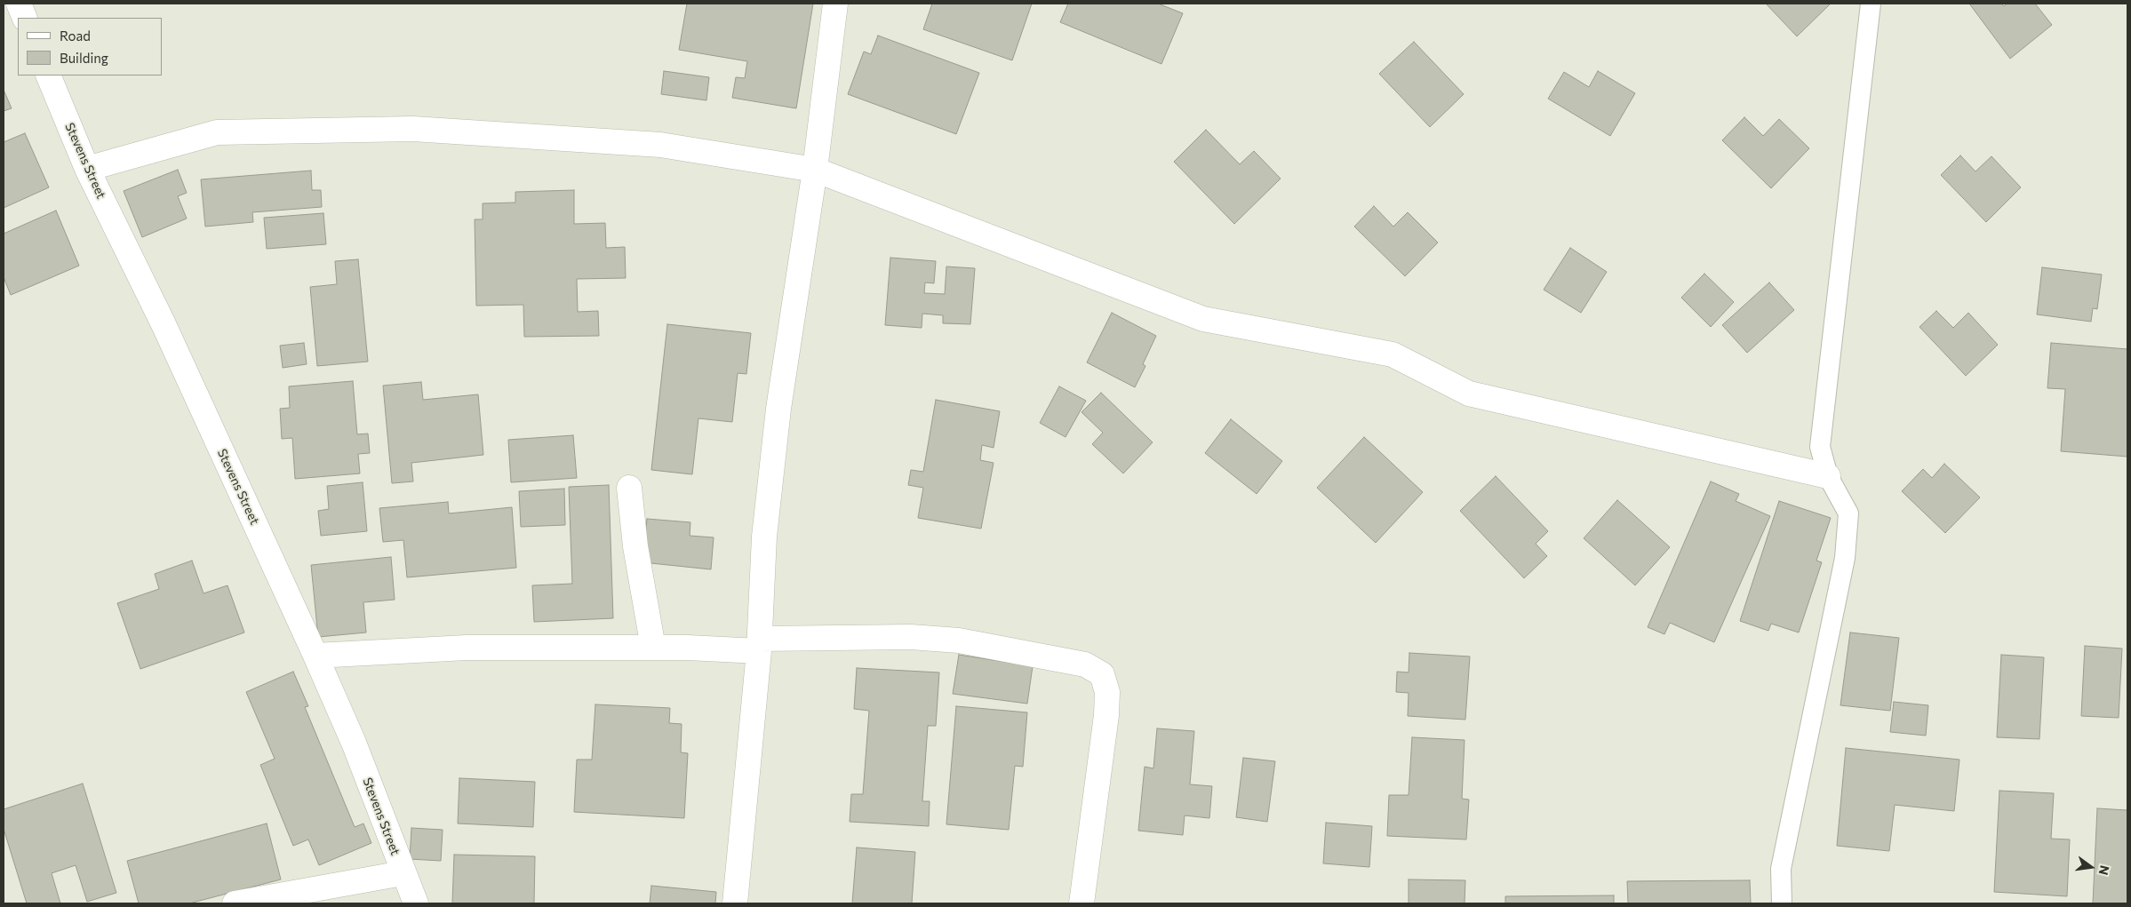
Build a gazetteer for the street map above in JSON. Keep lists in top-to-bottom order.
{
  "streets": {
    "street": ["Stevens Street"]
  },
  "legend": ["Road", "Building"],
  "north": "right"
}
